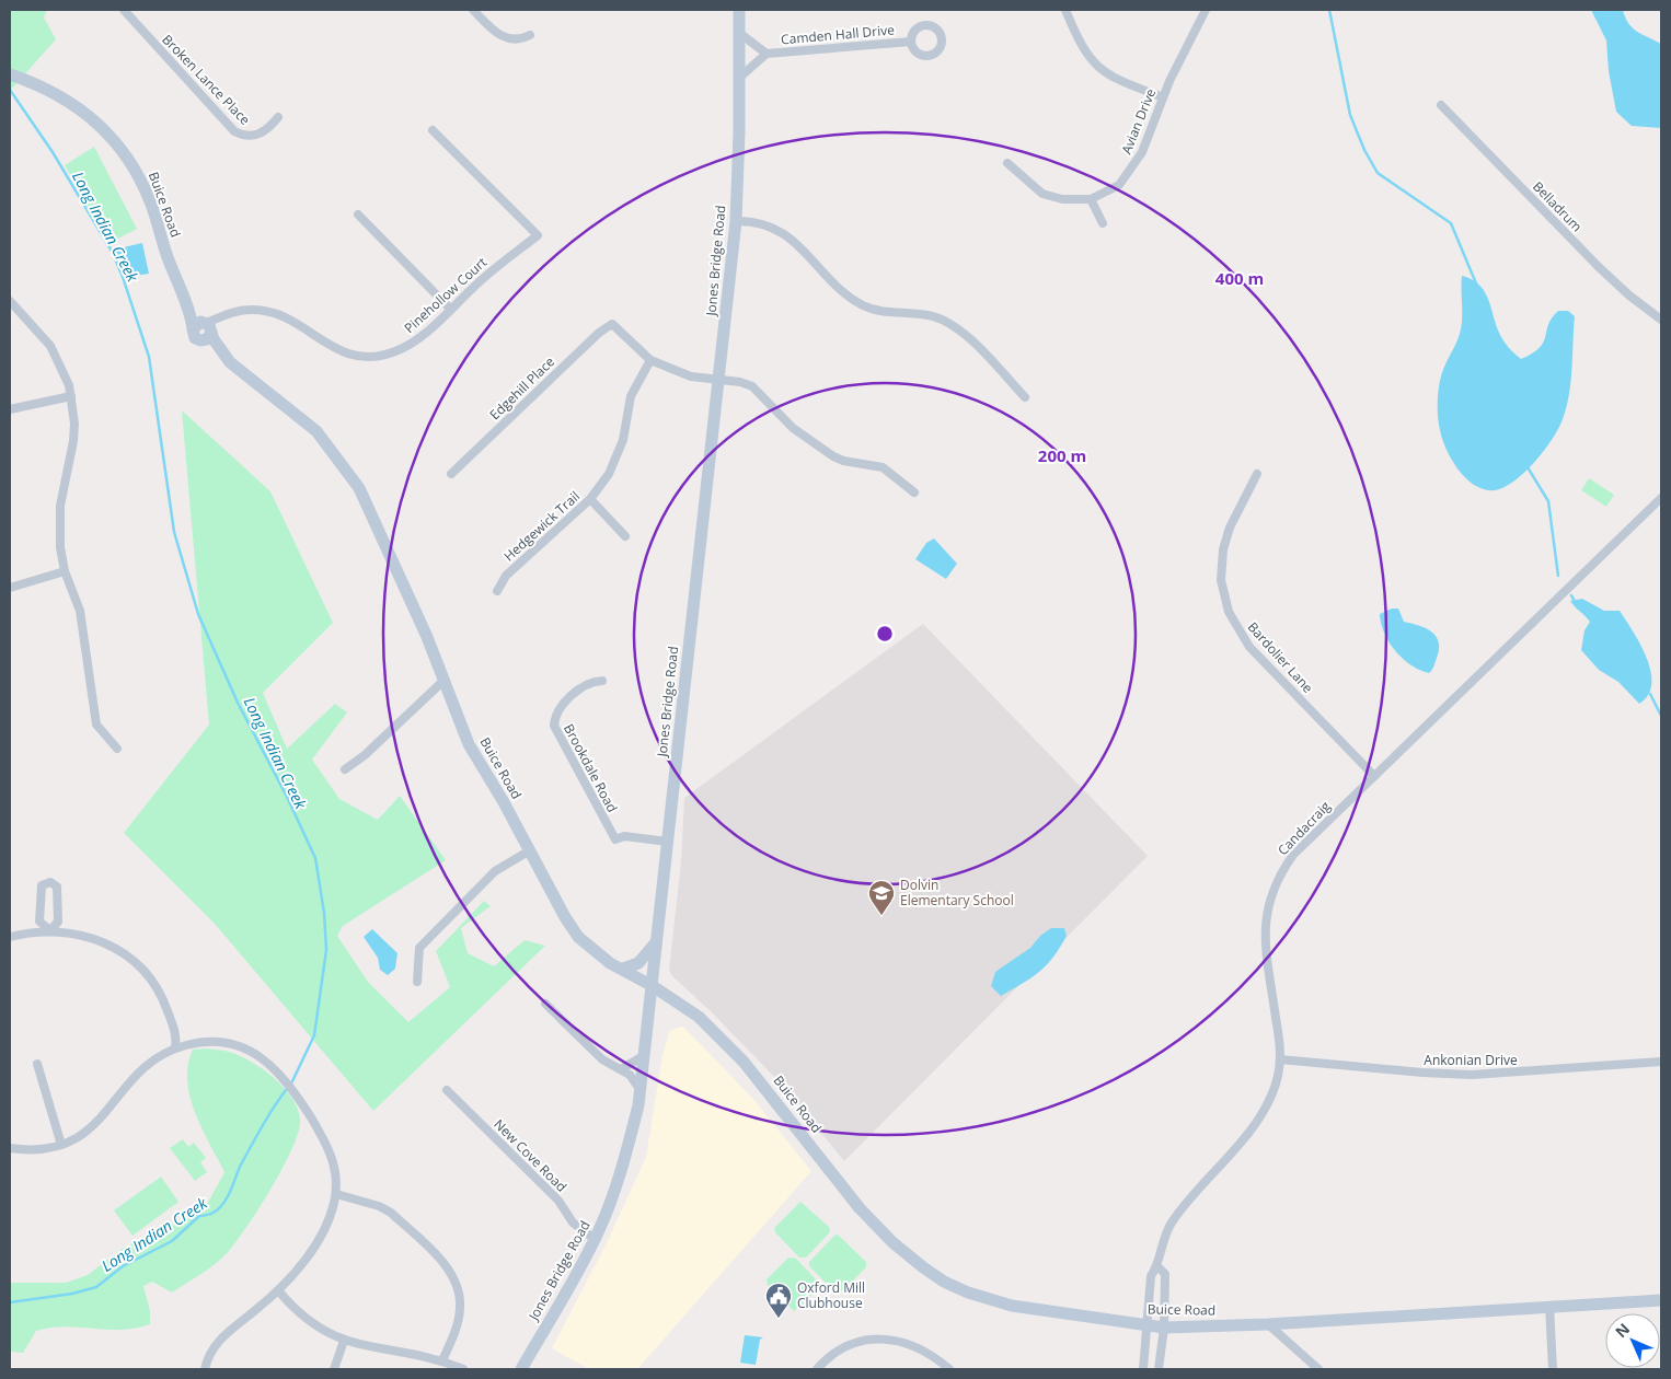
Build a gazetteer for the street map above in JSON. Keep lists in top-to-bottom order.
{
  "streets": {
    "street": [
      "Camden Hall Drive",
      "Broken Lance Place",
      "Avian Drive",
      "Buice Road",
      "Belladrum",
      "Jones Bridge Road",
      "Pinehollow Court",
      "Edgehill Place",
      "Hedgewick Trail",
      "Bardolier Lane",
      "Brookdale Road",
      "Candacraig",
      "Ankonian Drive",
      "New Cove Road"
    ]
  },
  "crossings": [
    ["Camden Hall Drive", "Jones Bridge Road"],
    ["Buice Road", "Jones Bridge Road"],
    ["Buice Road", "Pinehollow Court"],
    ["Buice Road", "Candacraig"],
    ["Jones Bridge Road", "Brookdale Road"],
    ["Jones Bridge Road", "New Cove Road"],
    ["Edgehill Place", "Hedgewick Trail"],
    ["Bardolier Lane", "Candacraig"],
    ["Candacraig", "Ankonian Drive"]
  ],
  "water": ["Long Indian Creek"],
  "places": {
    "school or university": ["Dolvin Elementary School"],
    "public building": ["Oxford Mill Clubhouse"]
  },
  "north": "top left",
  "rings": ["400 m", "200 m"]
}
